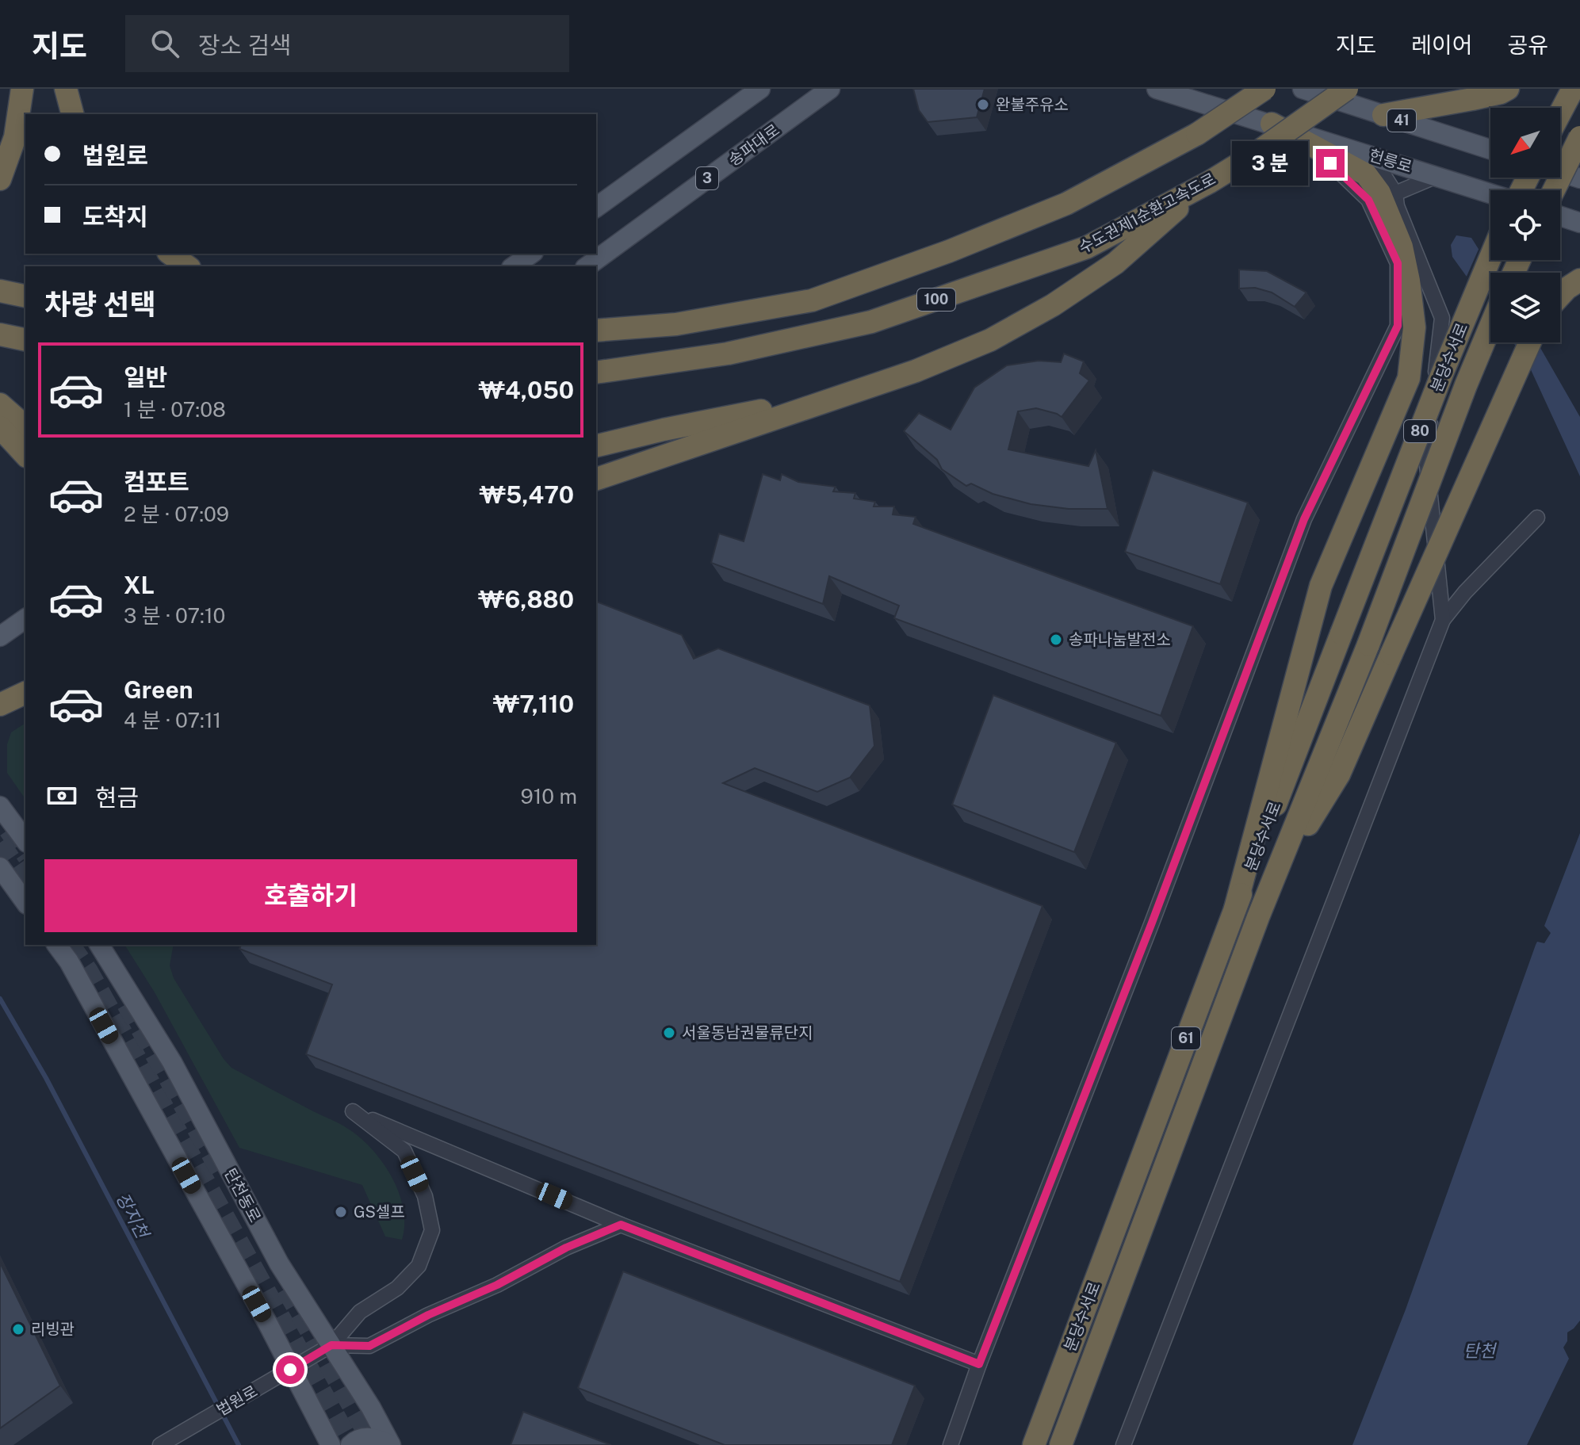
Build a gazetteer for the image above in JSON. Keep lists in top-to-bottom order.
{
  "streets": {
    "highway": [
      "수도권제1순환고속도로",
      "100",
      "분당수서로",
      "80",
      "61"
    ],
    "main road": [
      "41",
      "송파대로",
      "헌릉로",
      "3",
      "탄천동로"
    ],
    "street": ["법원로"]
  },
  "crossings": [
    ["탄천동로", "법원로"]
  ],
  "water": ["장지천", "탄천"],
  "places": [
    "완불주유소",
    "송파나눔발전소",
    "서울동남권물류단지",
    "GS셀프",
    "리빙관"
  ],
  "north": "bottom left",
  "page": {
    "header": "지도",
    "search": "장소 검색",
    "nav": ["지도", "레이어", "공유"],
    "banner": ["법원로", "도착지"],
    "bubble": "3 분",
    "heading": "차량 선택",
    "list": [
      {
        "name": "일반",
        "note": "1 분 · 07:08",
        "value": "₩4,050"
      },
      {
        "name": "컴포트",
        "note": "2 분 · 07:09",
        "value": "₩5,470"
      },
      {
        "name": "XL",
        "note": "3 분 · 07:10",
        "value": "₩6,880"
      },
      {
        "name": "Green",
        "note": "4 분 · 07:11",
        "value": "₩7,110"
      }
    ],
    "pay": ["현금", "910 m"],
    "buttons": "호출하기"
  }
}
